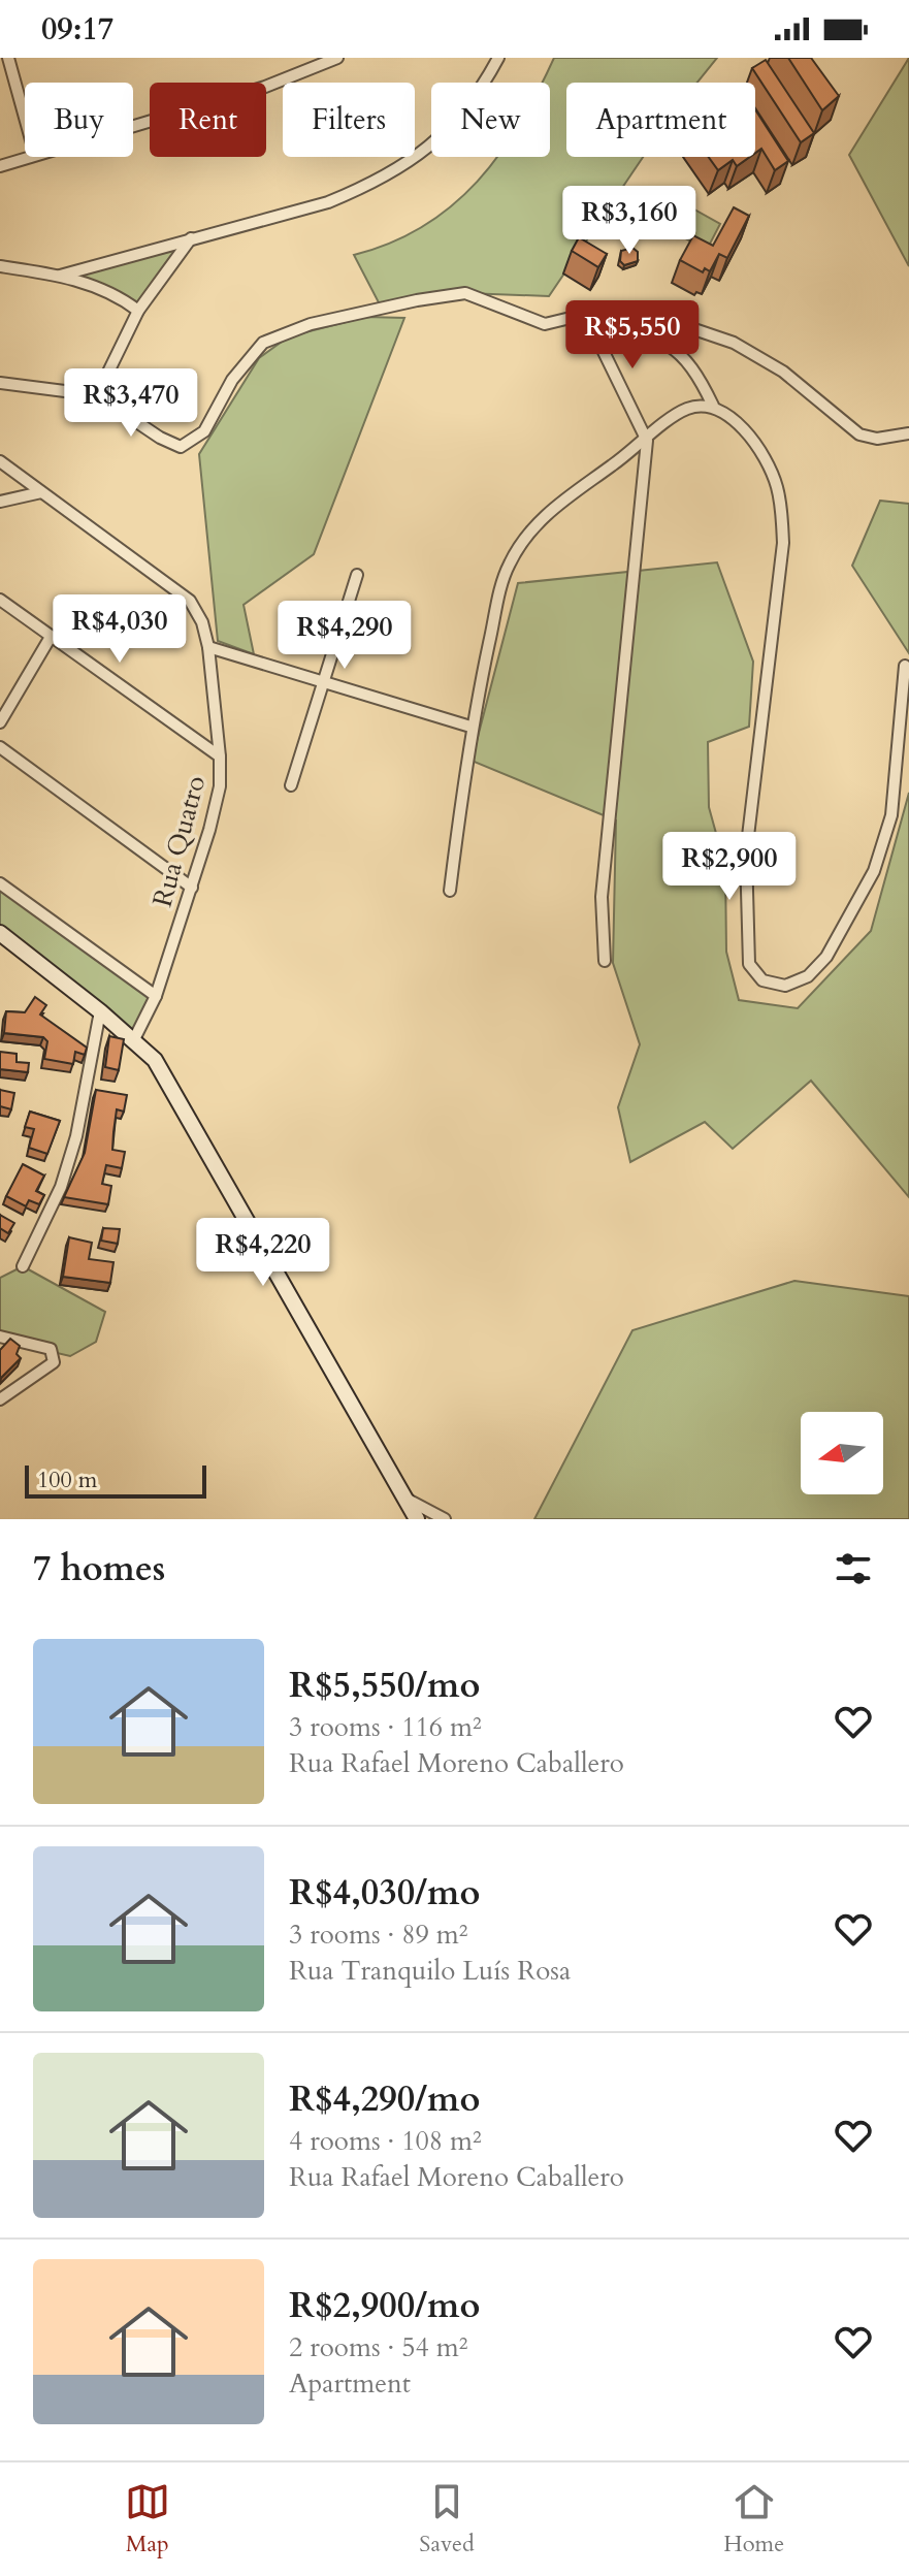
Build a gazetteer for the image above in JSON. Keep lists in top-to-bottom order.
{
  "streets": {
    "street": ["Rua Quatro"]
  },
  "scale_bar": "100 m",
  "north": "left",
  "page": {
    "status": "09:17",
    "chip": [
      "Buy",
      "Rent",
      "Filters",
      "New",
      "Apartment"
    ],
    "price": [
      "R$3,160",
      "R$5,550",
      "R$3,470",
      "R$4,030",
      "R$4,290",
      "R$2,900",
      "R$4,220"
    ],
    "scale": "100 m",
    "heading": "7 homes",
    "list": [
      {
        "name": "R$5,550/mo",
        "note": "3 rooms · 116 m² · Rua Rafael Moreno Caballero"
      },
      {
        "name": "R$4,030/mo",
        "note": "3 rooms · 89 m² · Rua Tranquilo Luís Rosa"
      },
      {
        "name": "R$4,290/mo",
        "note": "4 rooms · 108 m² · Rua Rafael Moreno Caballero"
      },
      {
        "name": "R$2,900/mo",
        "note": "2 rooms · 54 m² · Apartment"
      }
    ],
    "tabs": ["Map", "Saved", "Home"]
  }
}
